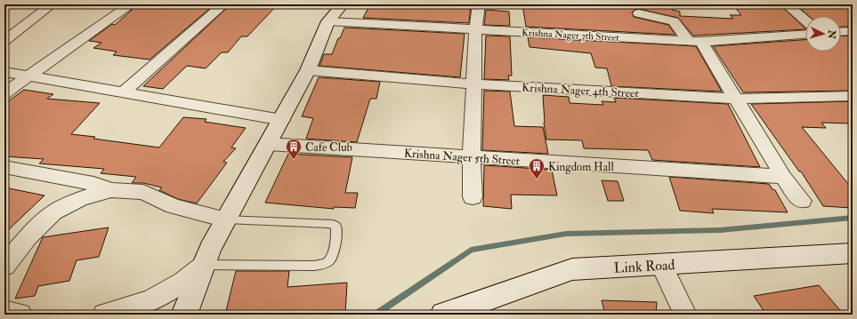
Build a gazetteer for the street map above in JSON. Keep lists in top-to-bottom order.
{
  "streets": {
    "street": [
      "Krishna Nager 3th Street",
      "Krishna Nager 4th Street",
      "Krishna Nager 5th Street",
      "Link Road"
    ]
  },
  "places": {
    "building": ["Cafe Club", "Kingdom Hall"]
  },
  "north": "right"
}
